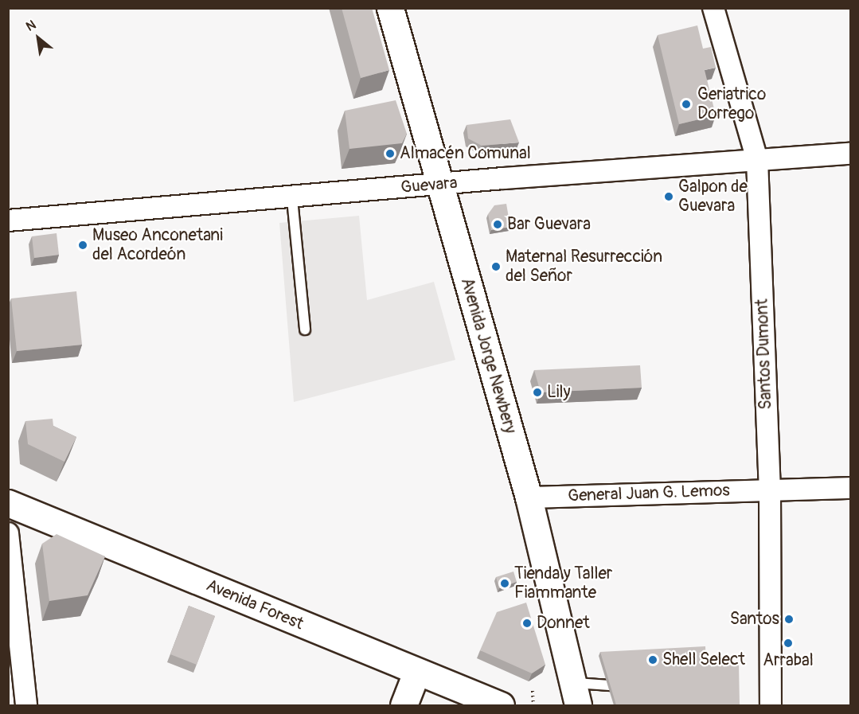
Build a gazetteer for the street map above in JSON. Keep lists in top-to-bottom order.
{
  "streets": {
    "main road": ["Avenida Jorge Newbery", "Avenida Forest"],
    "street": ["Guevara", "Santos Dumont", "General Juan G. Lemos"]
  },
  "crossings": [
    ["Guevara", "Santos Dumont"],
    ["Guevara", "Avenida Jorge Newbery"],
    ["Santos Dumont", "General Juan G. Lemos"],
    ["Avenida Jorge Newbery", "General Juan G. Lemos"]
  ],
  "places": [
    "Geriatrico Dorrego",
    "Almacén Comunal",
    "Galpon de Guevara",
    "Bar Guevara",
    "Museo Anconetani del Acordeón",
    "Maternal Resurrección del Señor",
    "Lily",
    "Tienda y Taller Fiammante",
    "Santos",
    "Donnet",
    "Arrabal",
    "Shell Select"
  ],
  "north": "top left"
}
